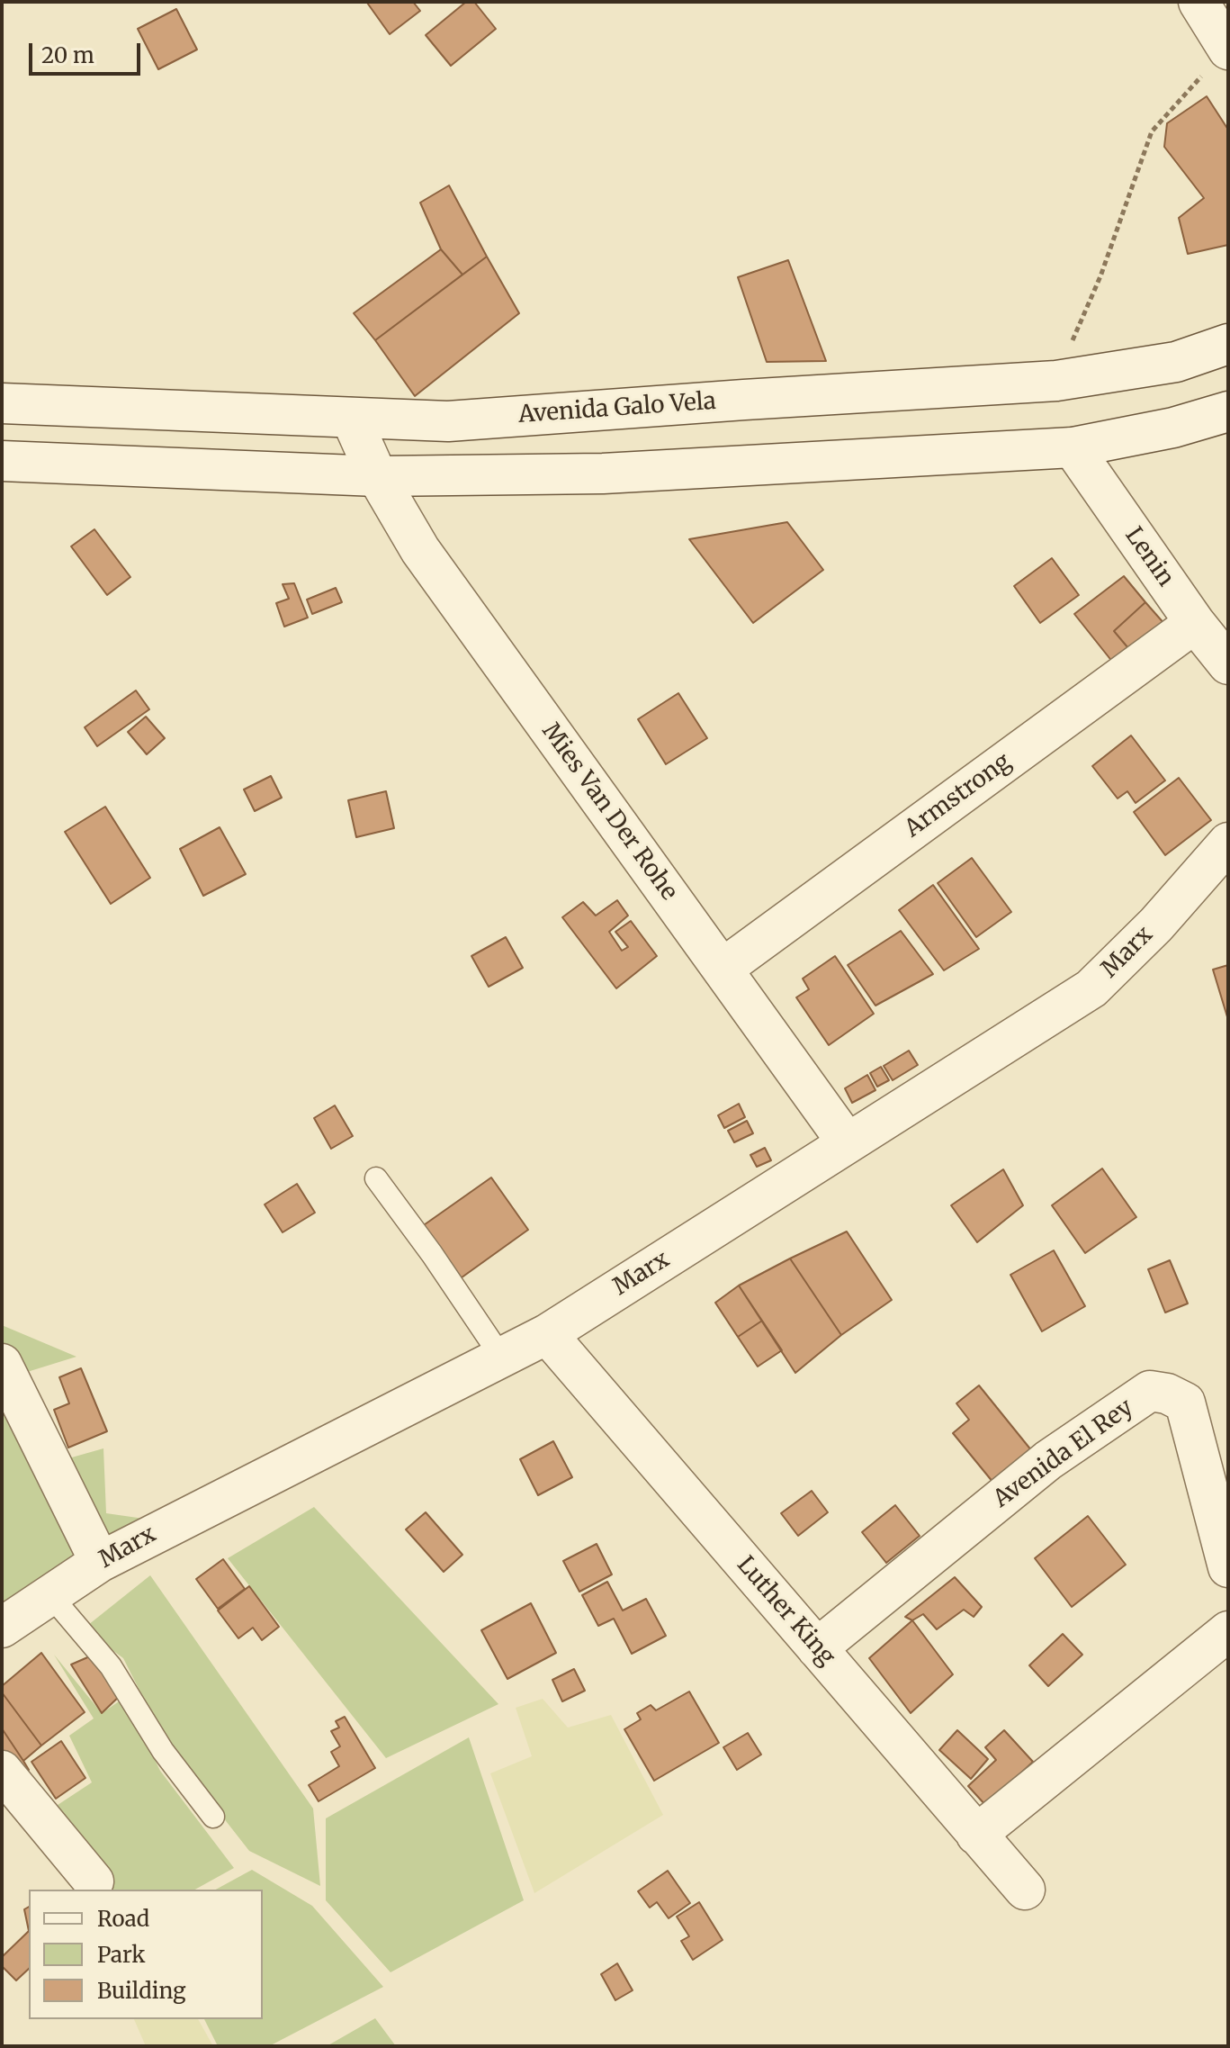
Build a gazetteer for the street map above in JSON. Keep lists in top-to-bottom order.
{
  "streets": {
    "street": [
      "Avenida Galo Vela",
      "Lenin",
      "Armstrong",
      "Mies Van Der Rohe",
      "Marx",
      "Avenida El Rey",
      "Luther King"
    ]
  },
  "crossings": [
    ["Avenida Galo Vela", "Mies Van Der Rohe"],
    ["Lenin", "Armstrong"],
    ["Armstrong", "Mies Van Der Rohe"],
    ["Mies Van Der Rohe", "Marx"],
    ["Marx", "Luther King"],
    ["Avenida El Rey", "Luther King"]
  ],
  "legend": ["Road", "Park", "Building"],
  "scale_bar": "20 m"
}
